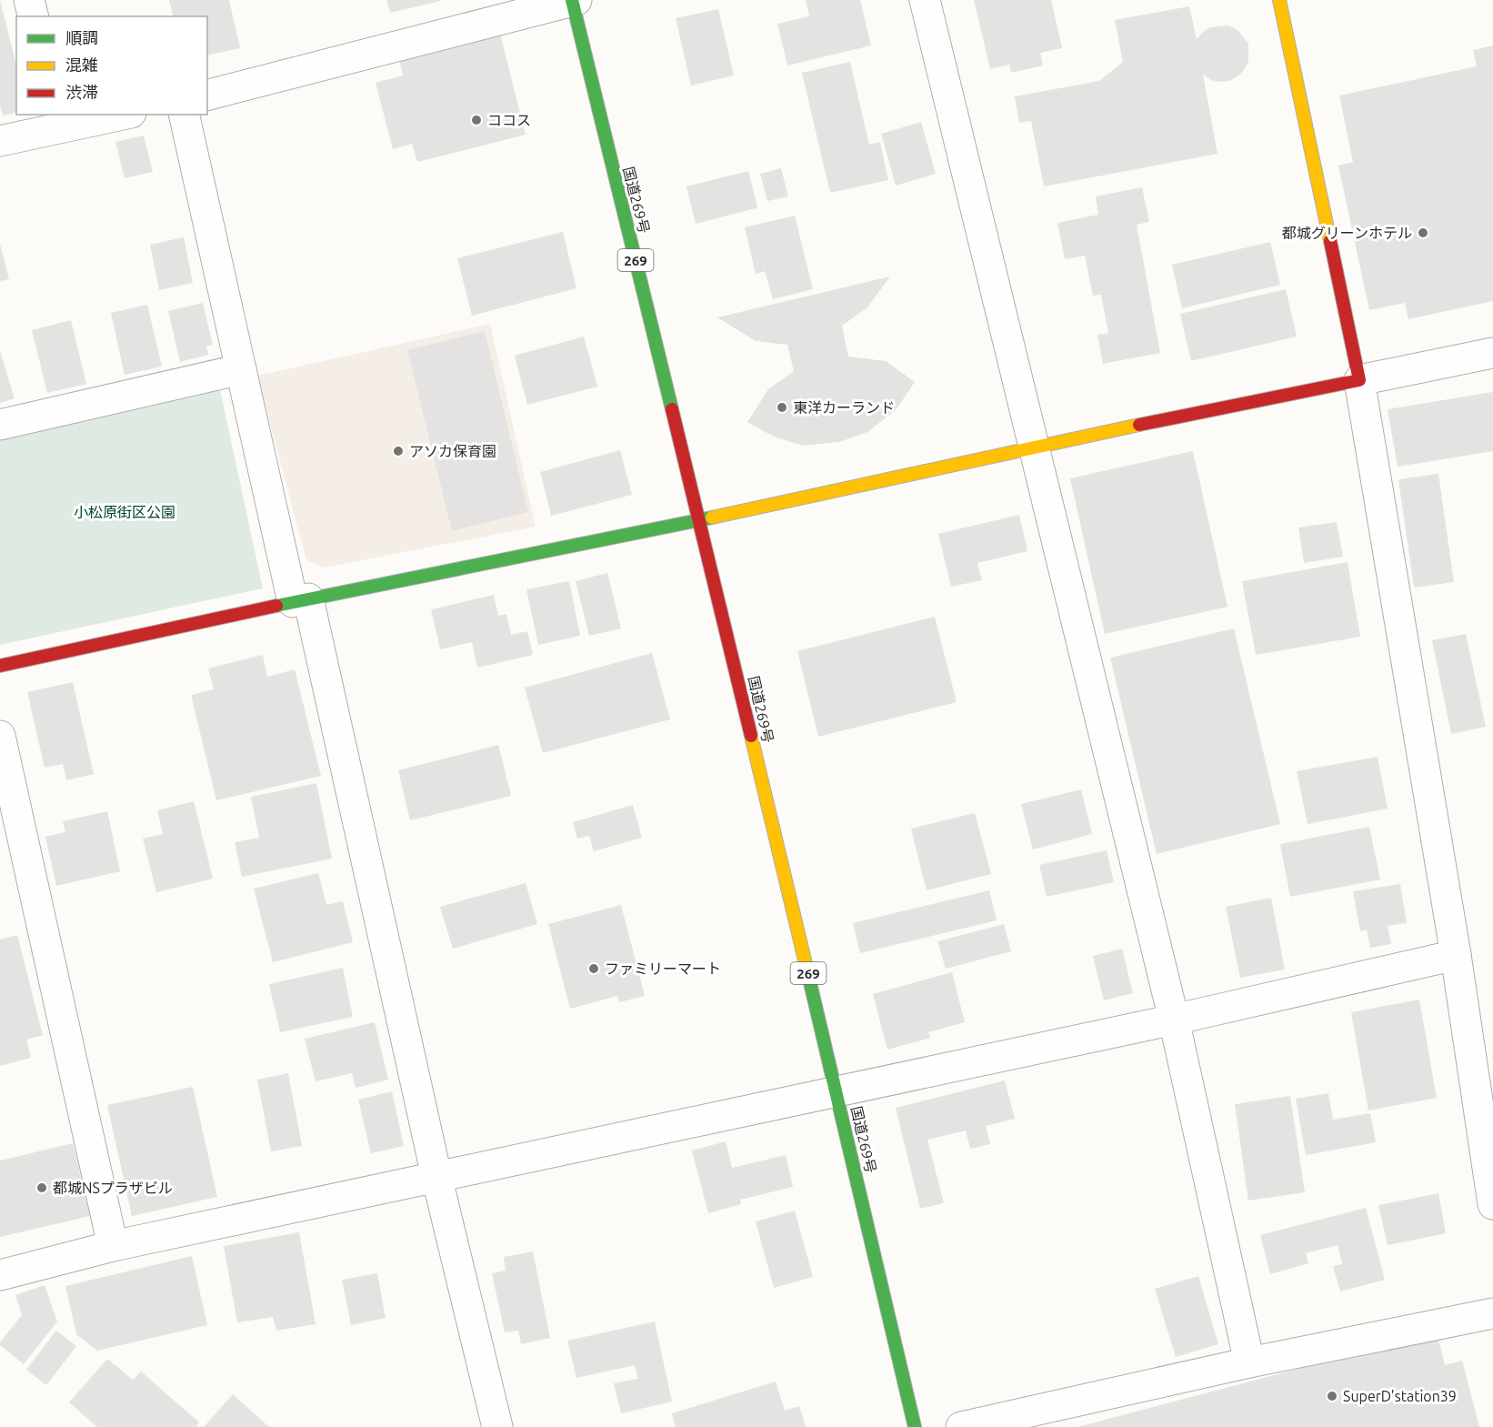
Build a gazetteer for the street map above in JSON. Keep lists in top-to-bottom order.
{
  "streets": {
    "main road": ["国道269号", "269"]
  },
  "parks": ["小松原街区公園"],
  "places": [
    "ココス",
    "都城グリーンホテル",
    "東洋カーランド",
    "アソカ保育園",
    "ファミリーマート",
    "都城NSプラザビル",
    "SuperD'station39"
  ],
  "legend": ["順調", "混雑", "渋滞"]
}
